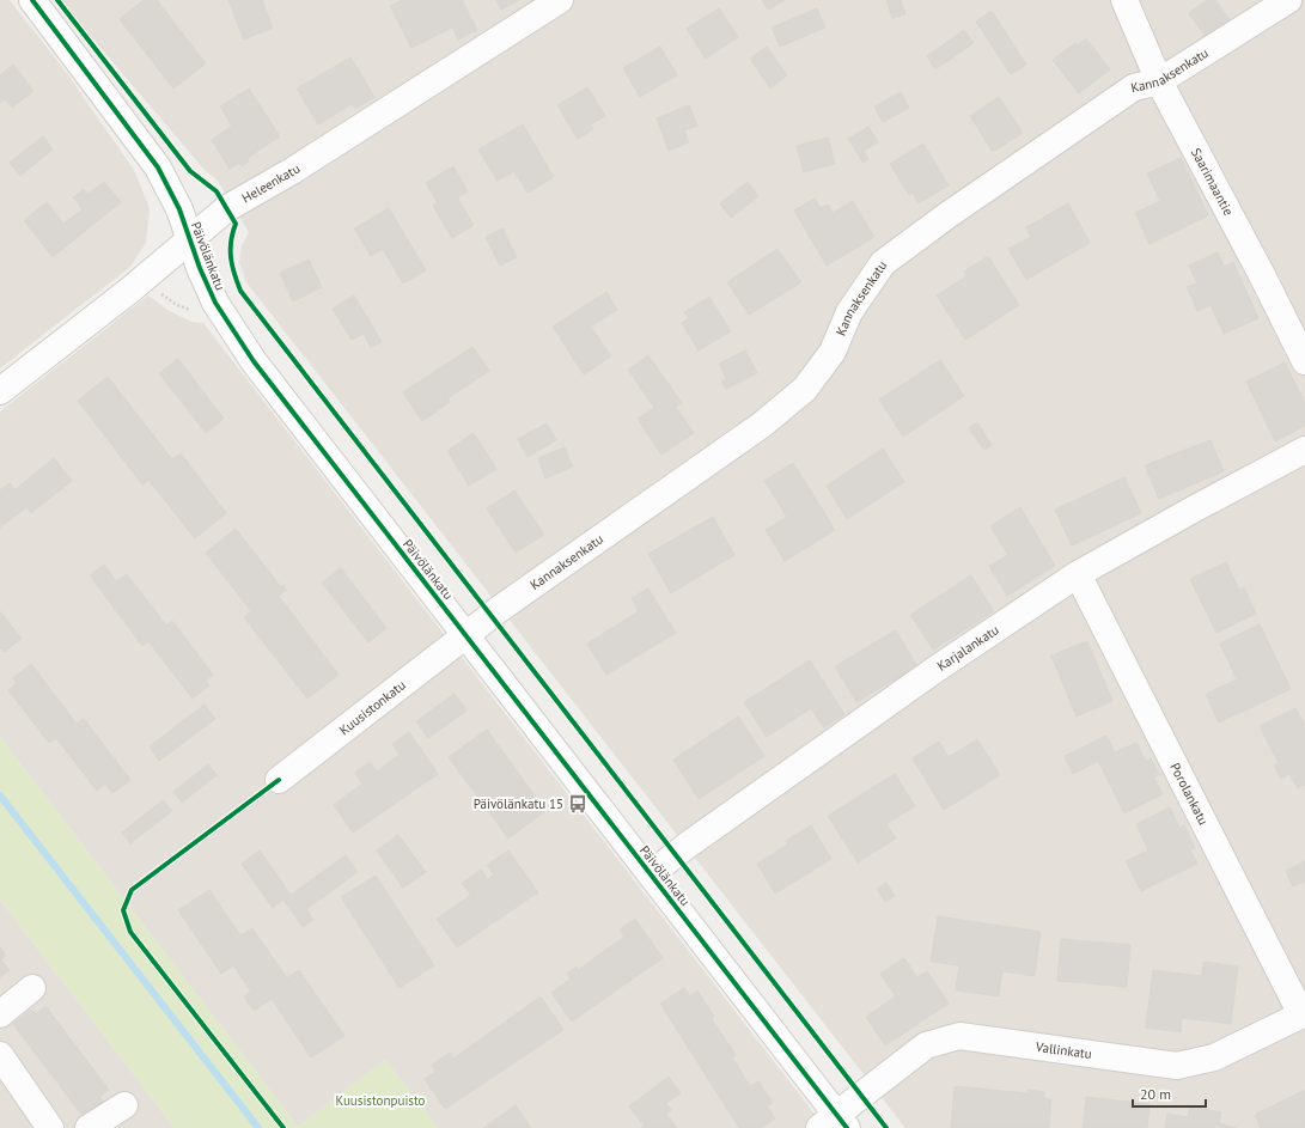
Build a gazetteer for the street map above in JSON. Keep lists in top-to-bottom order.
{
  "streets": {
    "street": [
      "Kannaksenkatu",
      "Saarimaantie",
      "Heleenkatu",
      "Päivölänkatu",
      "Karjalankatu",
      "Kuusistonkatu",
      "Porolankatu",
      "Vallinkatu"
    ]
  },
  "crossings": [
    ["Kannaksenkatu", "Saarimaantie"],
    ["Kannaksenkatu", "Päivölänkatu"],
    ["Kannaksenkatu", "Kuusistonkatu"],
    ["Heleenkatu", "Päivölänkatu"],
    ["Päivölänkatu", "Karjalankatu"],
    ["Päivölänkatu", "Kuusistonkatu"],
    ["Päivölänkatu", "Vallinkatu"],
    ["Karjalankatu", "Porolankatu"],
    ["Porolankatu", "Vallinkatu"]
  ],
  "parks": ["Kuusistonpuisto"],
  "places": {
    "bus stop": ["Päivölänkatu 15"]
  },
  "scale_bar": "20 m"
}
